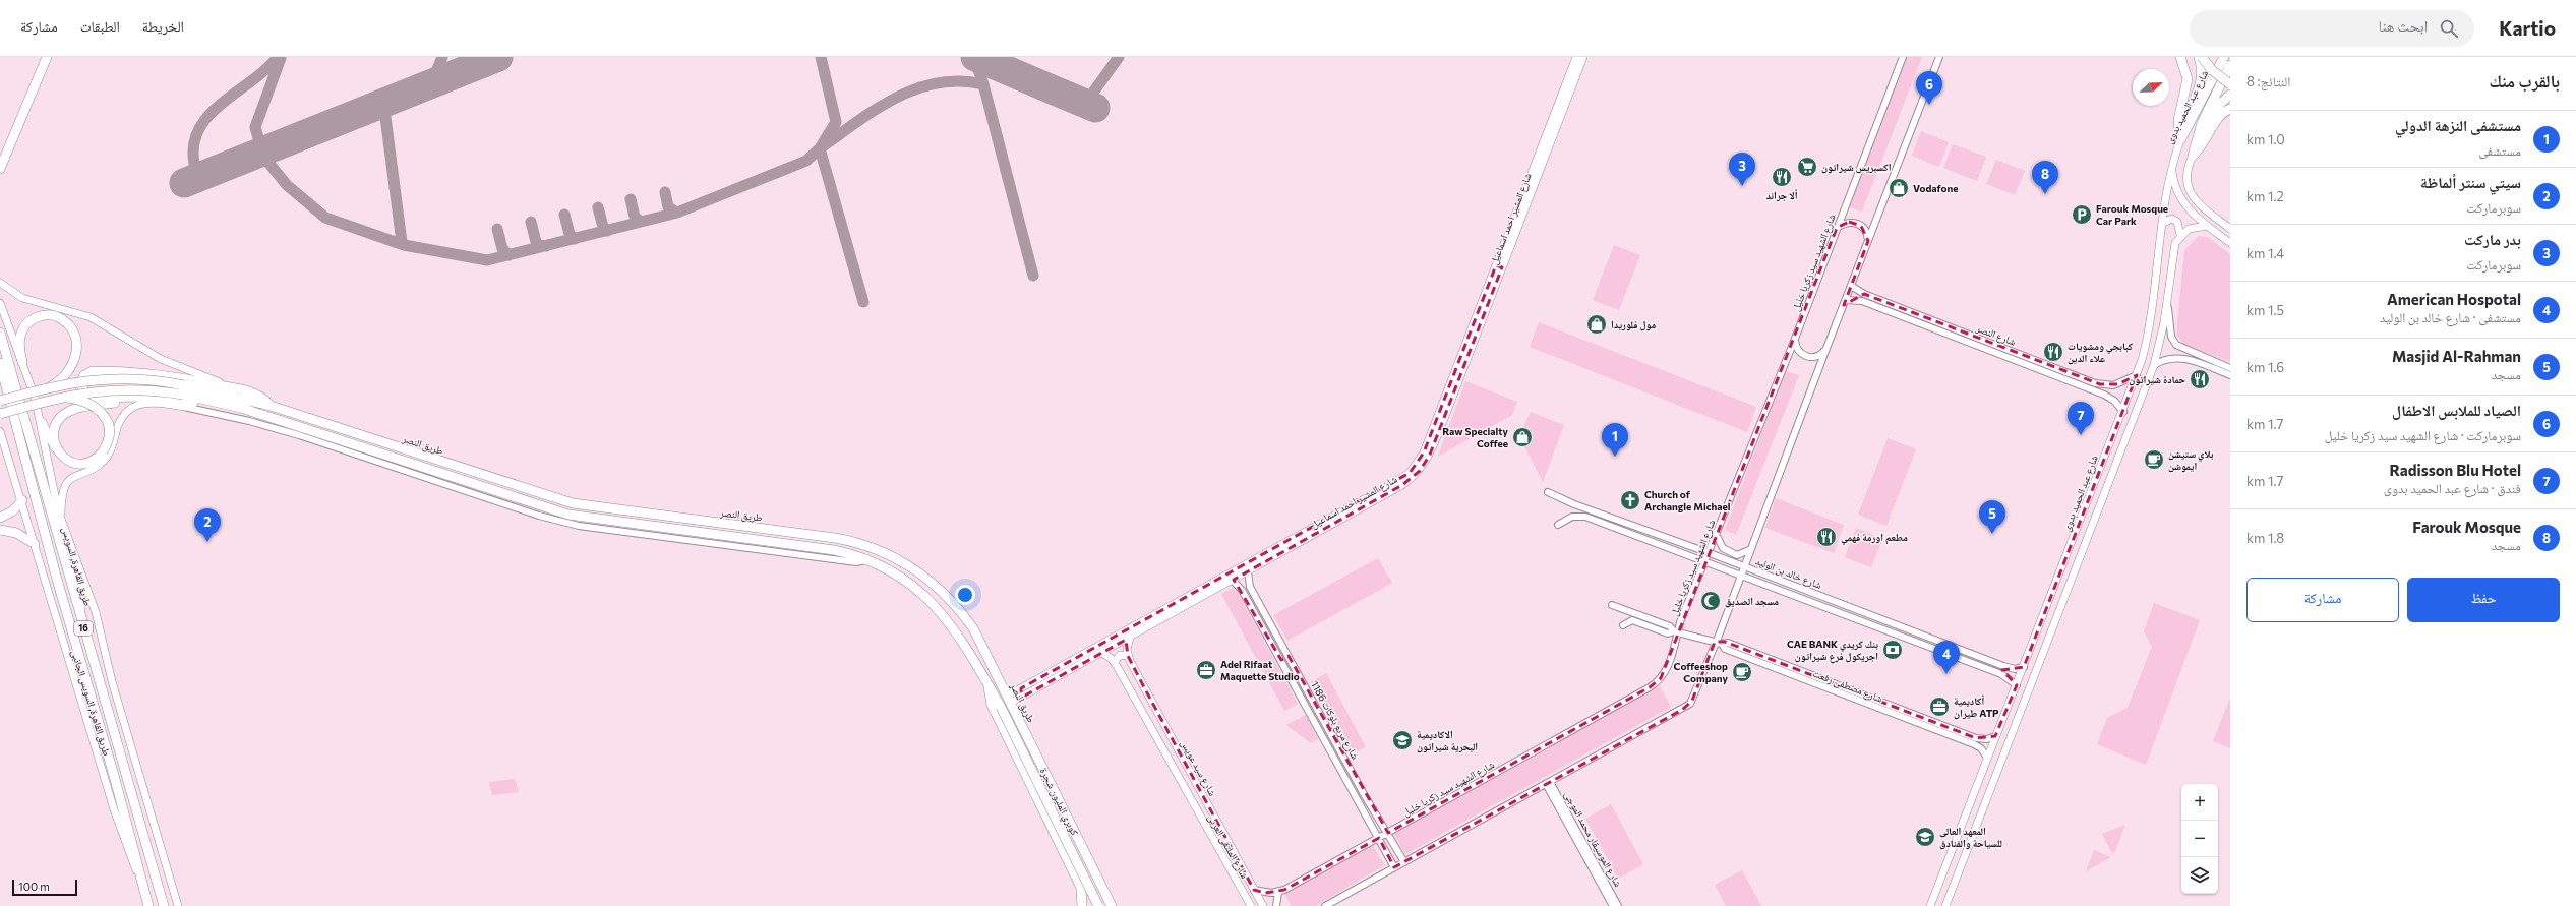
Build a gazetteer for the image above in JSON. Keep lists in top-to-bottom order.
{
  "streets": {
    "highway": [
      "شارع عبد الحميد بدوى",
      "طريق النصر",
      "طريق القاهرة, السويس",
      "16",
      "كوبري المليون شجرة"
    ],
    "main road": [
      "شارع المشير احمد اسماعيل",
      "طريق القاهرة, السويس الجانبى",
      "شارع سيد عويس",
      "شارع الملتقى العربى"
    ],
    "street": [
      "شارع الشهيد سيد زكريا خليل",
      "شارع النصر",
      "شارع خالد بن الوليد",
      "شارع مصطفى رفعت",
      "شارع مربع بلوكات 1186",
      "شارع الموسيقار محمد الموجى"
    ]
  },
  "crossings": [
    ["شارع عبد الحميد بدوى", "شارع النصر"],
    ["شارع عبد الحميد بدوى", "شارع خالد بن الوليد"],
    ["شارع عبد الحميد بدوى", "شارع مصطفى رفعت"],
    ["شارع المشير احمد اسماعيل", "طريق النصر"],
    ["شارع المشير احمد اسماعيل", "شارع مربع بلوكات 1186"],
    ["شارع المشير احمد اسماعيل", "شارع الملتقى العربى"],
    ["شارع الشهيد سيد زكريا خليل", "شارع خالد بن الوليد"],
    ["شارع الشهيد سيد زكريا خليل", "شارع مربع بلوكات 1186"],
    ["طريق النصر", "كوبري المليون شجرة"],
    ["16", "طريق القاهرة, السويس الجانبى"]
  ],
  "places": {
    "supermarket": ["اكسبريس شيراتون"],
    "restaurant": [
      "ألا جراند",
      "كبابجي ومشويات علاء الدين",
      "حمادة شيراتون",
      "مطعم اورمة فهمي"
    ],
    "shop": ["Vodafone", "مول فلوريدا", "Raw Specialty Coffee"],
    "parking": ["Farouk Mosque Car Park"],
    "cafe": ["بلاي ستيشن ايموشن", "Coffeeshop Company"],
    "church": ["Church of Archangle Michael"],
    "mosque": ["مسجد الصديق"],
    "bank": ["CAE BANK بنك كريدي اجريكول فرع شيراتون"],
    "office": ["Adel Rifaat Maquette Studio", "أكاديمية طيران ATP"],
    "school or university": ["الاكاديمية البحرية شيراتون", "المعهد العالى للسياحة والفنادق"]
  },
  "scale_bar": "100 m",
  "north": "top right",
  "page": {
    "header": "Kartio",
    "search": "ابحث هنا",
    "nav": ["الخريطة", "الطبقات", "مشاركة"],
    "heading": ["بالقرب منك", "النتائج: 8"],
    "pins": [
      "6",
      "3",
      "8",
      "7",
      "1",
      "5",
      "2",
      "4"
    ],
    "list": [
      {
        "mark": "1",
        "name": "مستشفى النزهة الدولي",
        "note": "مستشفى",
        "value": "1.0 km"
      },
      {
        "mark": "2",
        "name": "سيتي سنتر ألماظة",
        "note": "سوبرماركت",
        "value": "1.2 km"
      },
      {
        "mark": "3",
        "name": "بدر ماركت",
        "note": "سوبرماركت",
        "value": "1.4 km"
      },
      {
        "mark": "4",
        "name": "American Hospotal",
        "note": "مستشفى · شارع خالد بن الوليد",
        "value": "1.5 km"
      },
      {
        "mark": "5",
        "name": "Masjid Al-Rahman",
        "note": "مسجد",
        "value": "1.6 km"
      },
      {
        "mark": "6",
        "name": "الصياد للملابس الاطفال",
        "note": "سوبرماركت · شارع الشهيد سيد زكريا خليل",
        "value": "1.7 km"
      },
      {
        "mark": "7",
        "name": "Radisson Blu Hotel",
        "note": "فندق · شارع عبد الحميد بدوى",
        "value": "1.7 km"
      },
      {
        "mark": "8",
        "name": "Farouk Mosque",
        "note": "مسجد",
        "value": "1.8 km"
      }
    ],
    "buttons": ["حفظ", "مشاركة"],
    "map_buttons": ["+", "−"],
    "scale": "100 m"
  }
}
